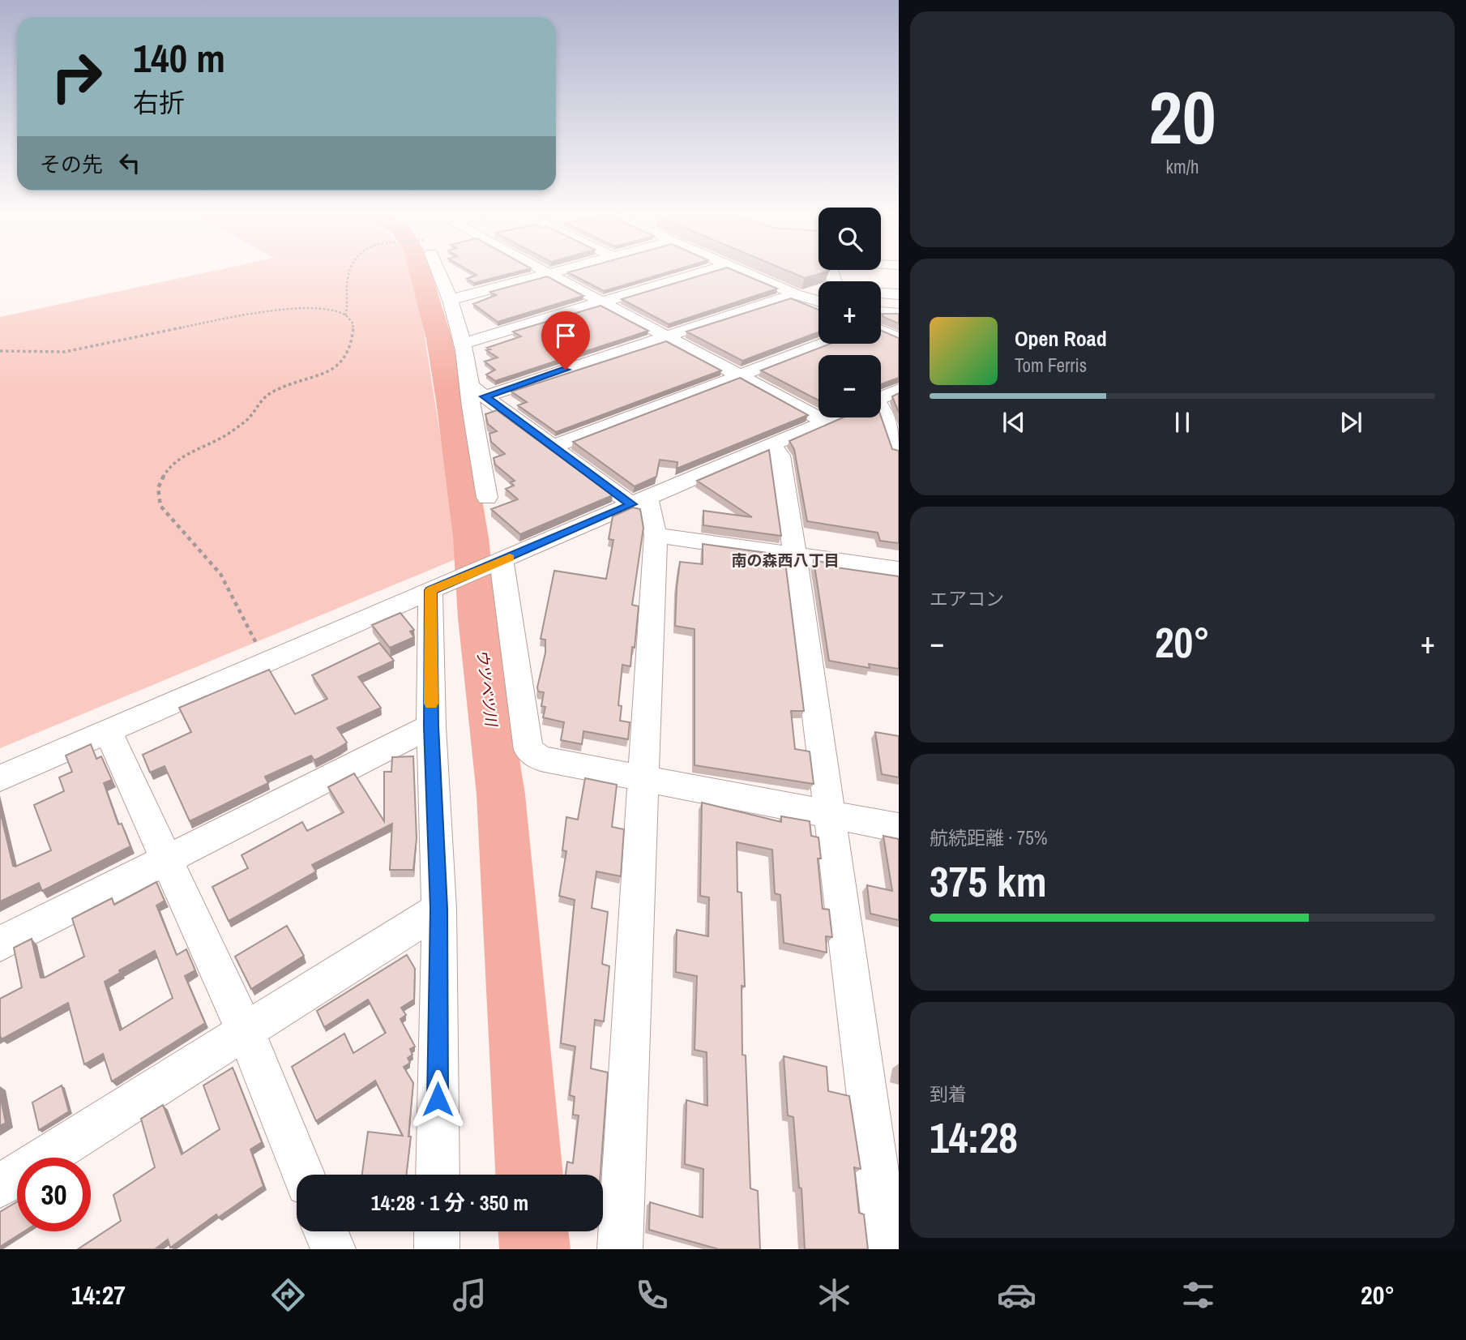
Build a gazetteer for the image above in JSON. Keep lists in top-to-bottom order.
{
  "districts": ["南の森西八丁目"],
  "water": ["ウツベツ川"],
  "page": {
    "tile": [
      ["20", "km/h"],
      "エアコン",
      ["航続距離 · 75%", "375 km"],
      ["到着", "14:28"]
    ],
    "turn": ["140 m", "右折"],
    "then": "その先",
    "map_buttons": ["+", "−"],
    "song": ["Open Road", "Tom Ferris"],
    "heat": ["−", "20°", "+"],
    "limit": "30",
    "trip": "14:28 · 1 分 · 350 m",
    "tabs": ["14:27", "20°"]
  }
}
